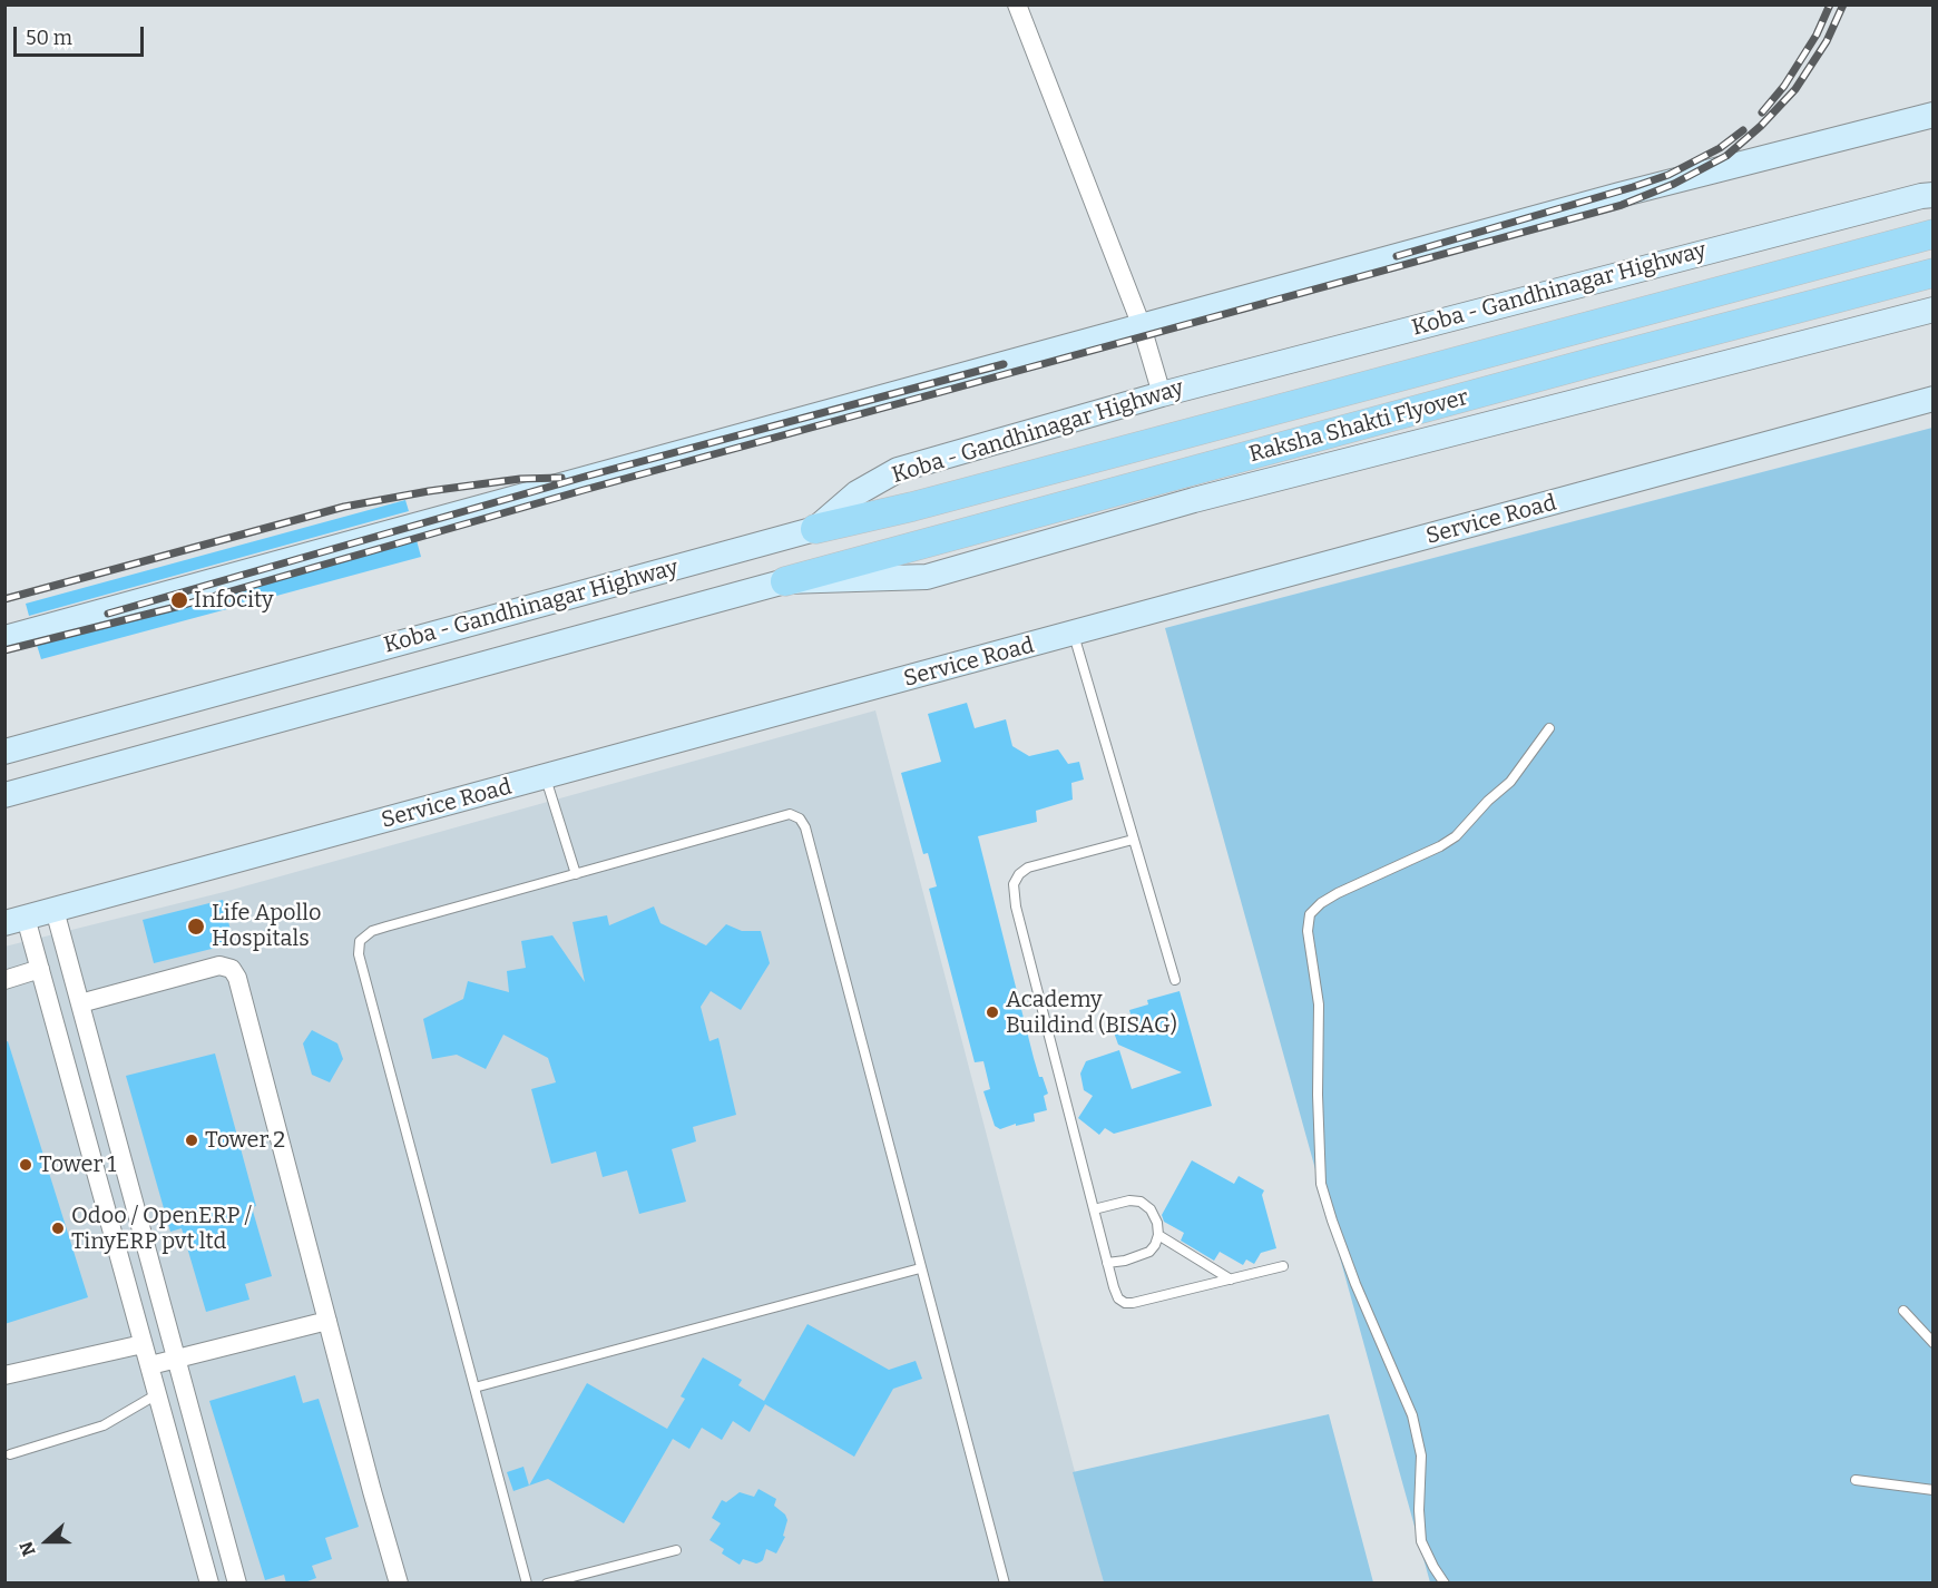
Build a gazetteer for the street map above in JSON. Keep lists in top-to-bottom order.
{
  "streets": {
    "main road": ["Koba - Gandhinagar Highway", "Raksha Shakti Flyover", "Service Road"]
  },
  "crossings": [
    ["Koba - Gandhinagar Highway", "Raksha Shakti Flyover"]
  ],
  "places": [
    "Infocity",
    "Life Apollo Hospitals",
    "Academy Buildind (BISAG)",
    "Tower 2",
    "Tower 1",
    "Odoo / OpenERP / TinyERP pvt ltd"
  ],
  "scale_bar": "50 m",
  "north": "left"
}
